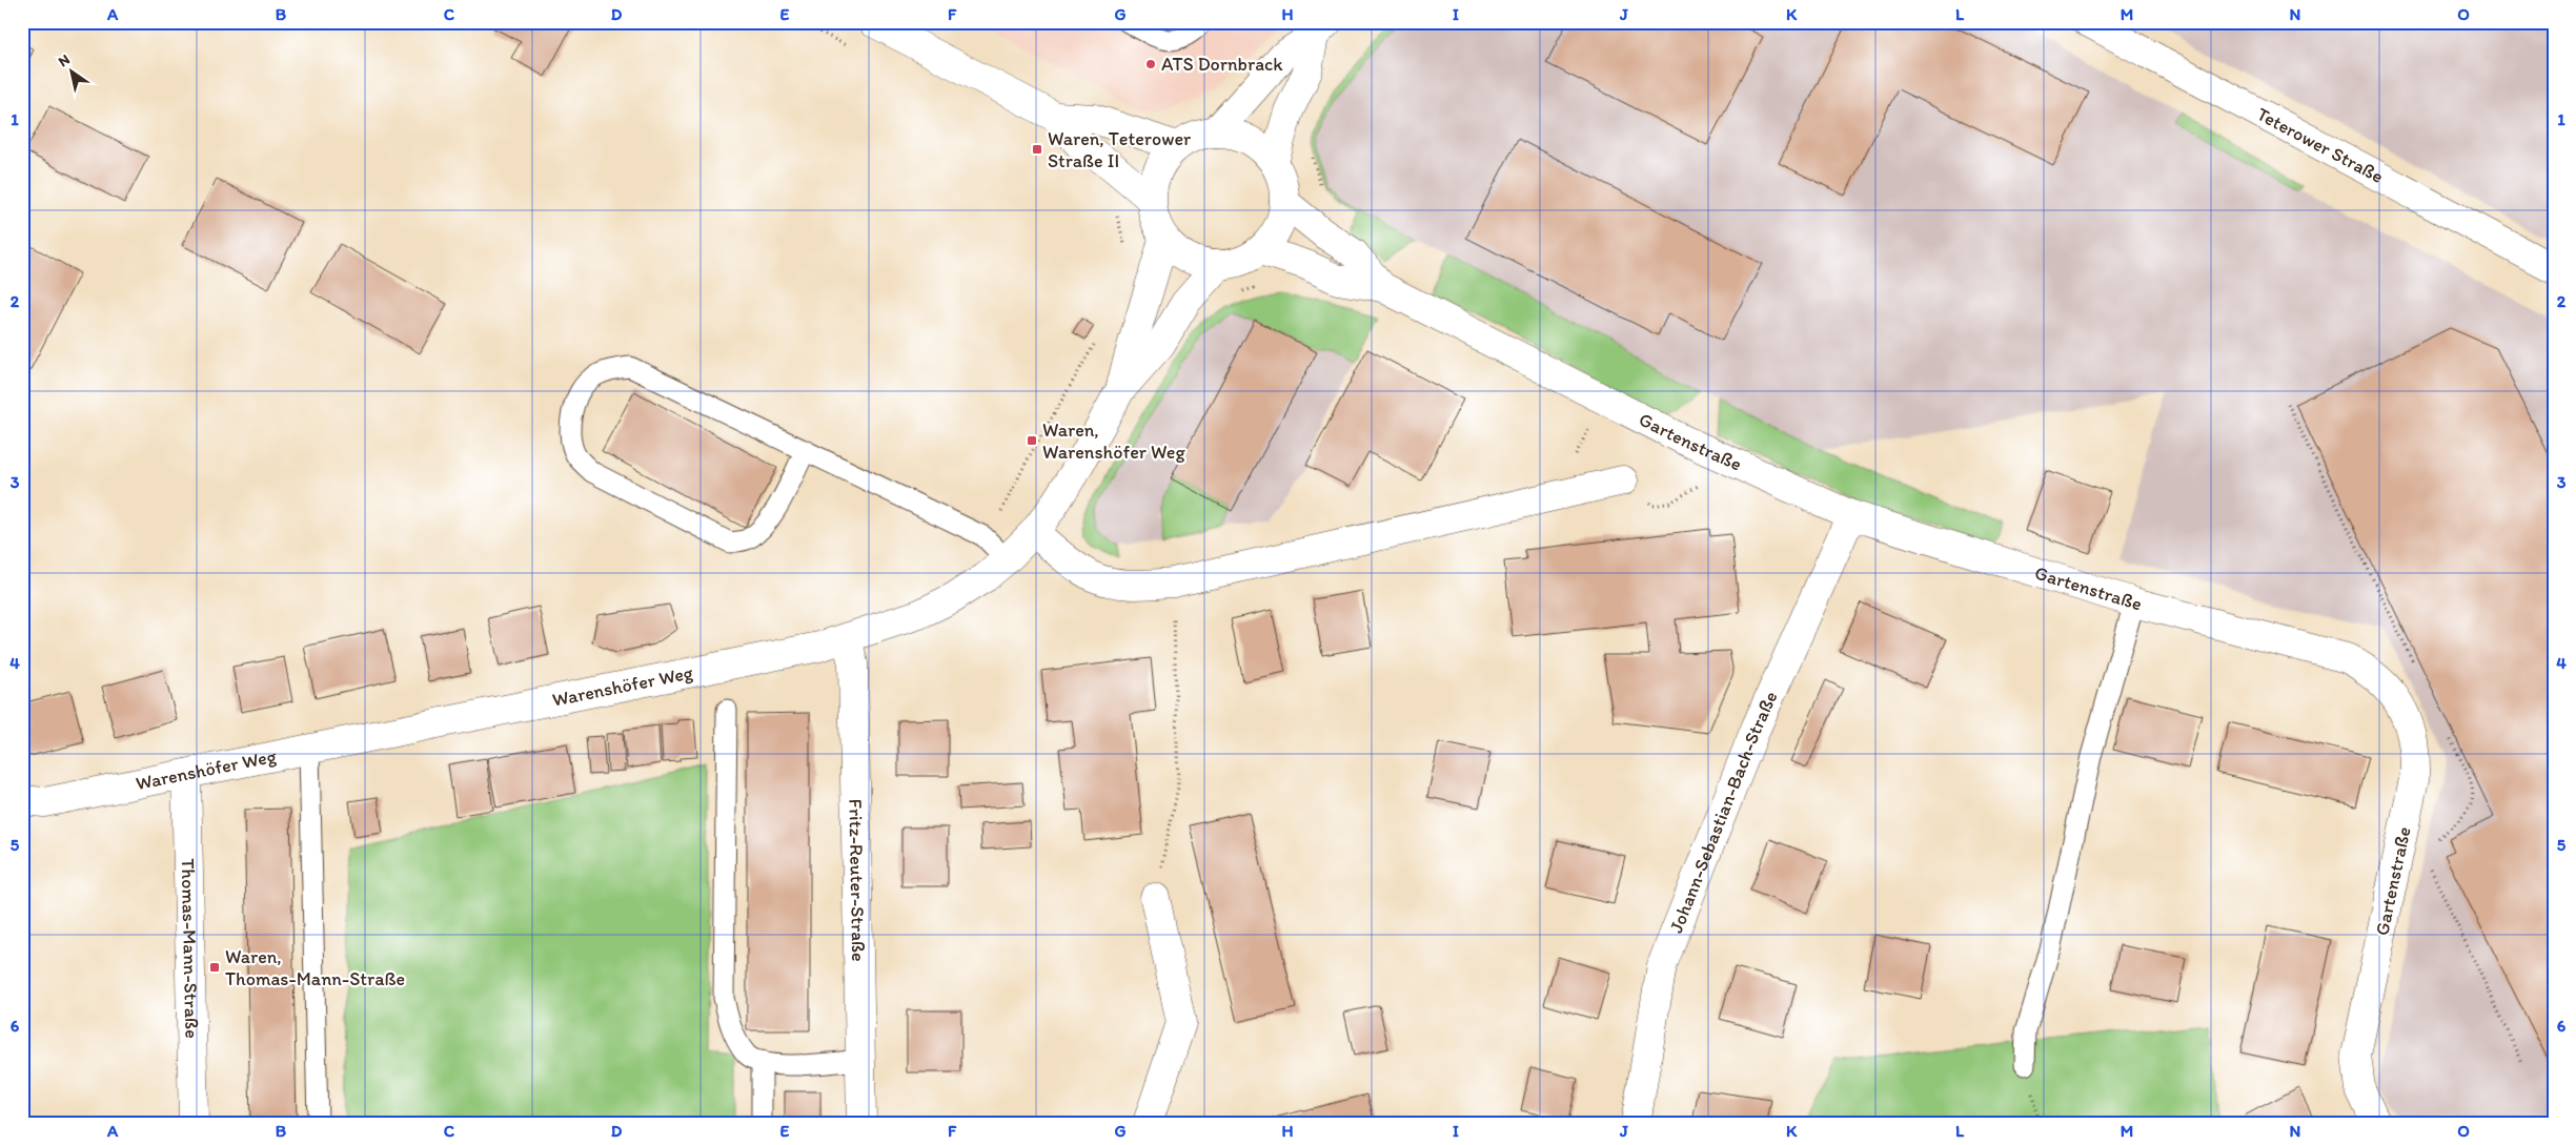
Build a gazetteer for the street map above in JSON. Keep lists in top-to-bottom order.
{
  "streets": {
    "street": [
      "Teterower Straße",
      "Gartenstraße",
      "Warenshöfer Weg",
      "Johann-Sebastian-Bach-Straße",
      "Fritz-Reuter-Straße",
      "Thomas-Mann-Straße"
    ]
  },
  "crossings": [
    ["Gartenstraße", "Warenshöfer Weg"],
    ["Gartenstraße", "Johann-Sebastian-Bach-Straße"],
    ["Warenshöfer Weg", "Fritz-Reuter-Straße"],
    ["Warenshöfer Weg", "Thomas-Mann-Straße"]
  ],
  "places": {
    "other": ["ATS Dornbrack"],
    "transit": ["Waren, Teterower Straße II", "Waren, Warenshöfer Weg", "Waren, Thomas-Mann-Straße"]
  },
  "north": "top left",
  "grid": {
    "columns": [
      "A",
      "B",
      "C",
      "D",
      "E",
      "F",
      "G",
      "H",
      "I",
      "J",
      "K",
      "L",
      "M",
      "N",
      "O"
    ],
    "rows": [
      "1",
      "2",
      "3",
      "4",
      "5",
      "6"
    ]
  }
}
